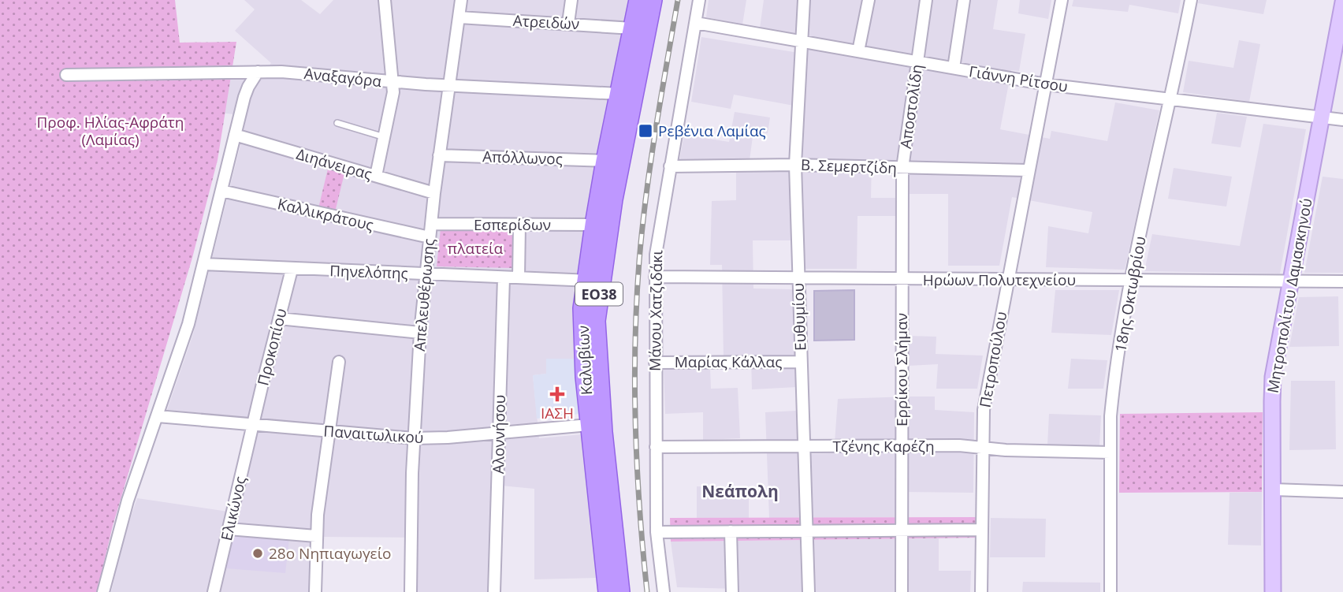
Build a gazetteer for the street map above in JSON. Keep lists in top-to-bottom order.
{
  "streets": {
    "main road": ["ΕΟ38", "Καλυβίων"],
    "street": [
      "Ατρειδών",
      "Αναξαγόρα",
      "Γιάννη Ρίτσου",
      "Αποστολίδη",
      "Απόλλωνος",
      "Διηάνειρας",
      "Β. Σεμερτζίδη",
      "Καλλικράτους",
      "Εσπερίδων",
      "Πηνελόπης",
      "Ηρώων Πολυτεχνείου",
      "18ης Οκτωβρίου",
      "Απελευθέρωσης",
      "Μητροπολίτου Δαμασκηνού",
      "Μάνου Χατζιδάκι",
      "Ευθυμίου",
      "Προκοπίου",
      "Πετροπούλου",
      "Μαρίας Κάλλας",
      "Ερρίκου Σλήμαν",
      "Παναιτωλικού",
      "Αλοννήσου",
      "Τζένης Καρέζη",
      "Ελικώνος"
    ]
  },
  "crossings": [
    ["Ατρειδών", "Απελευθέρωσης"],
    ["Ατρειδών", "Καλυβίων"],
    ["Αναξαγόρα", "Απελευθέρωσης"],
    ["Αναξαγόρα", "Καλυβίων"],
    ["Γιάννη Ρίτσου", "Αποστολίδη"],
    ["Γιάννη Ρίτσου", "18ης Οκτωβρίου"],
    ["Γιάννη Ρίτσου", "Μητροπολίτου Δαμασκηνού"],
    ["Γιάννη Ρίτσου", "Μάνου Χατζιδάκι"],
    ["Γιάννη Ρίτσου", "Ευθυμίου"],
    ["Γιάννη Ρίτσου", "Πετροπούλου"],
    ["Αποστολίδη", "Β. Σεμερτζίδη"],
    ["Αποστολίδη", "Ηρώων Πολυτεχνείου"],
    ["Αποστολίδη", "Ερρίκου Σλήμαν"],
    ["Απόλλωνος", "Απελευθέρωσης"],
    ["Απόλλωνος", "Καλυβίων"],
    ["Διηάνειρας", "Απελευθέρωσης"],
    ["Β. Σεμερτζίδη", "Μάνου Χατζιδάκι"],
    ["Β. Σεμερτζίδη", "Ευθυμίου"],
    ["Β. Σεμερτζίδη", "Πετροπούλου"],
    ["Καλλικράτους", "Απελευθέρωσης"],
    ["Εσπερίδων", "Απελευθέρωσης"],
    ["Εσπερίδων", "Καλυβίων"],
    ["Πηνελόπης", "Απελευθέρωσης"],
    ["Πηνελόπης", "Προκοπίου"],
    ["Πηνελόπης", "Καλυβίων"],
    ["Πηνελόπης", "Αλοννήσου"],
    ["Ηρώων Πολυτεχνείου", "18ης Οκτωβρίου"],
    ["Ηρώων Πολυτεχνείου", "Μητροπολίτου Δαμασκηνού"],
    ["Ηρώων Πολυτεχνείου", "Μάνου Χατζιδάκι"],
    ["Ηρώων Πολυτεχνείου", "Ευθυμίου"],
    ["Ηρώων Πολυτεχνείου", "Πετροπούλου"],
    ["Ηρώων Πολυτεχνείου", "Ερρίκου Σλήμαν"],
    ["18ης Οκτωβρίου", "Τζένης Καρέζη"],
    ["Απελευθέρωσης", "Παναιτωλικού"],
    ["Μάνου Χατζιδάκι", "Μαρίας Κάλλας"],
    ["Μάνου Χατζιδάκι", "Τζένης Καρέζη"],
    ["Ευθυμίου", "Μαρίας Κάλλας"],
    ["Ευθυμίου", "Τζένης Καρέζη"],
    ["Προκοπίου", "Παναιτωλικού"],
    ["Προκοπίου", "Ελικώνος"],
    ["Πετροπούλου", "Τζένης Καρέζη"],
    ["Καλυβίων", "Παναιτωλικού"],
    ["Ερρίκου Σλήμαν", "Τζένης Καρέζη"],
    ["Παναιτωλικού", "Αλοννήσου"],
    ["Παναιτωλικού", "Ελικώνος"]
  ],
  "districts": ["Νεάπολη"],
  "parks": ["Προφ. Ηλίας-Αφράτη (Λαμίας)", "πλατεία"],
  "places": {
    "transit": ["Ρεβένια Λαμίας"],
    "health": ["ΙΑΣΗ"],
    "other": ["28ο Νηπιαγωγείο"]
  }
}
